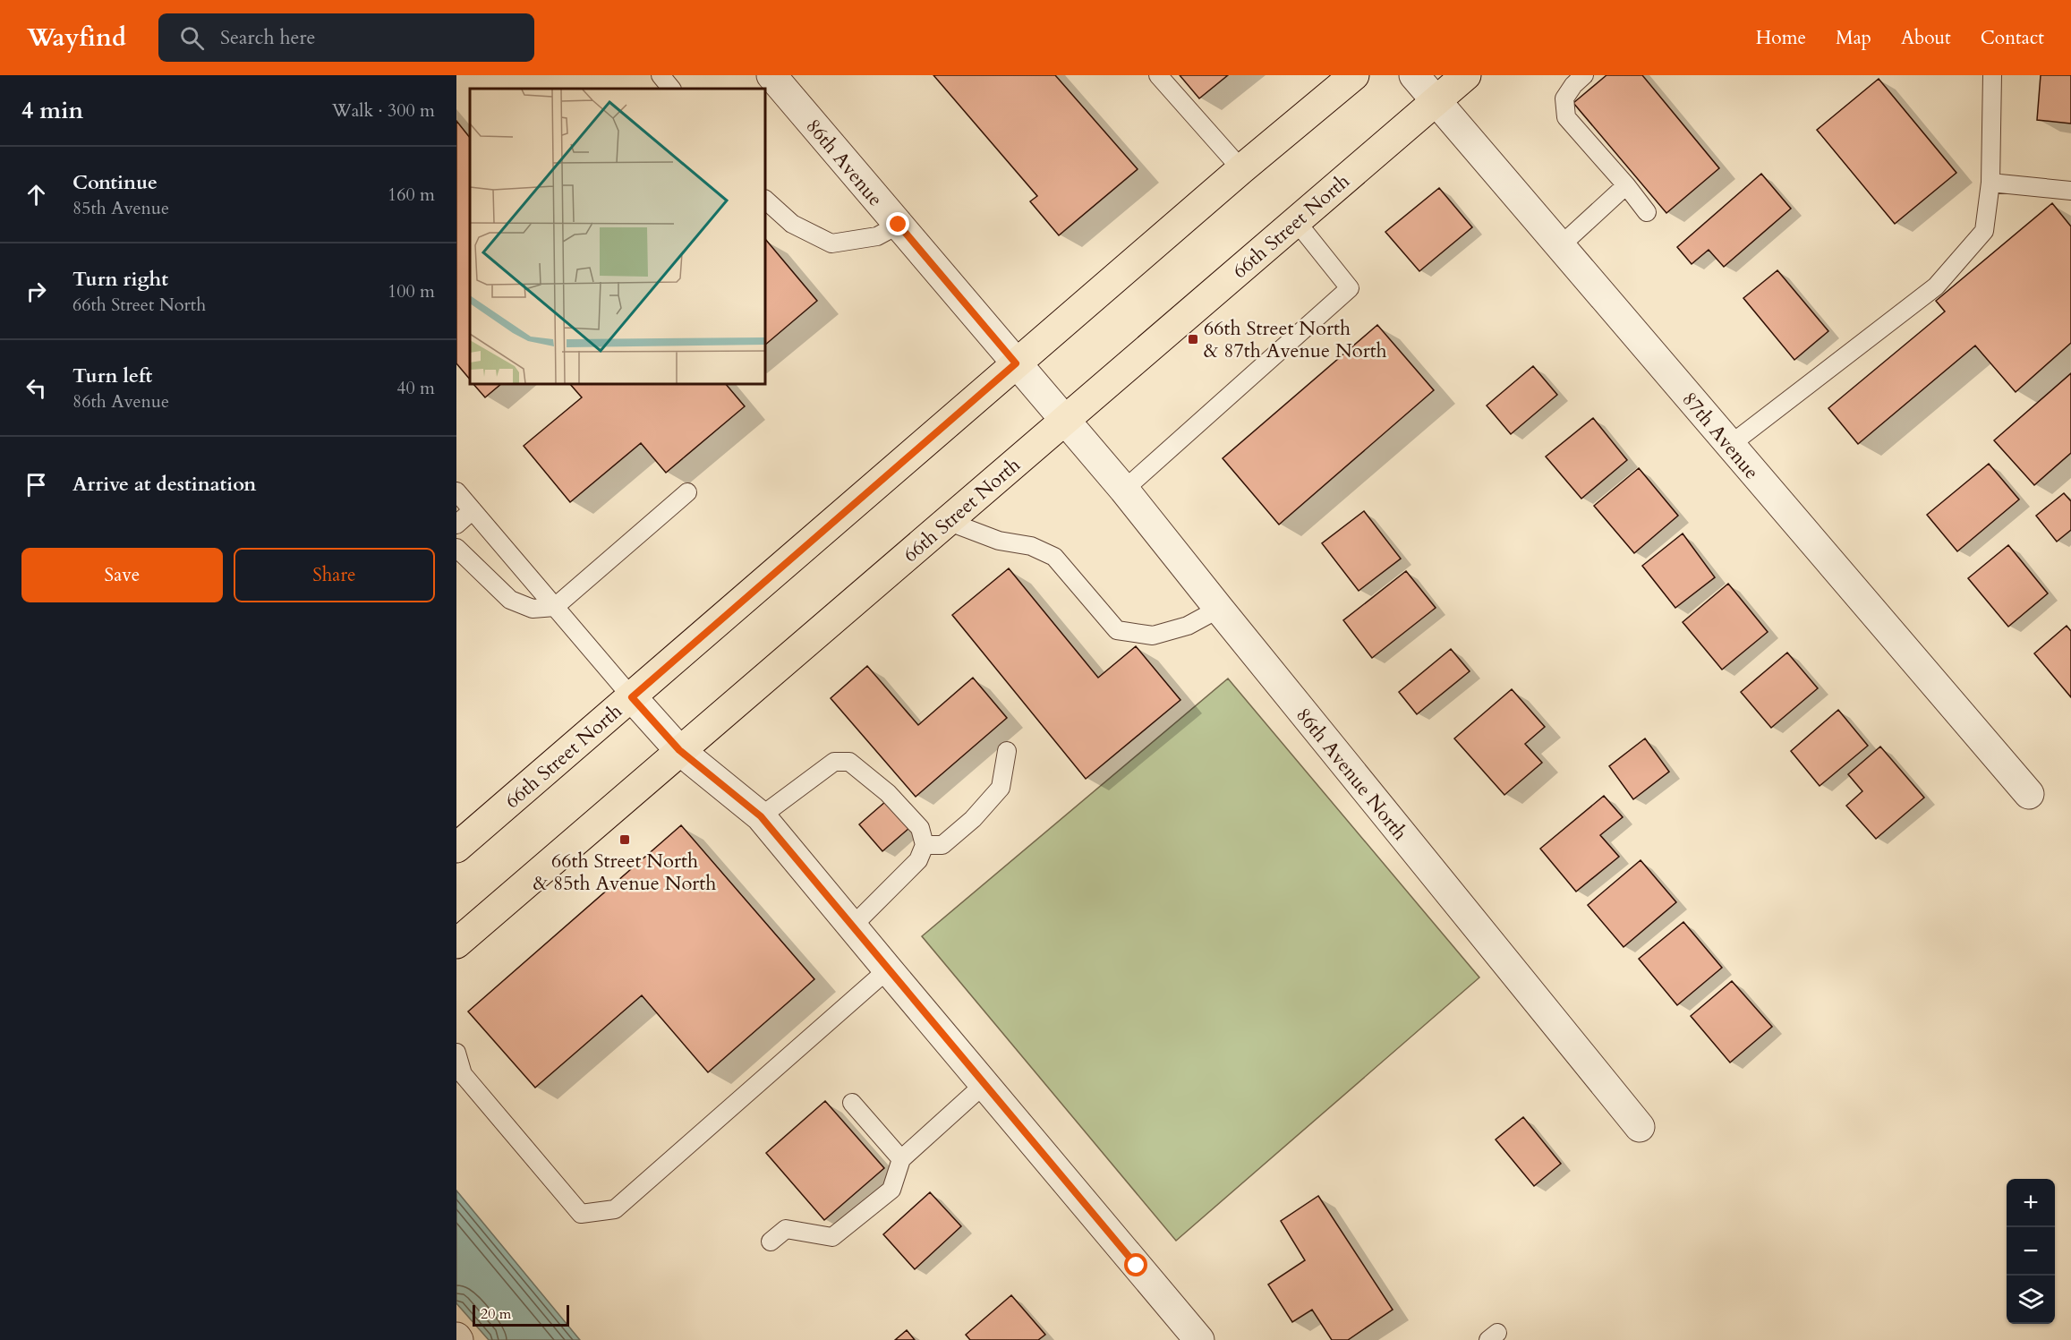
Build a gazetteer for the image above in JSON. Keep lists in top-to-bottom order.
{
  "streets": {
    "main road": ["66th Street North"],
    "street": ["86th Avenue", "87th Avenue", "86th Avenue North"]
  },
  "crossings": [
    ["86th Avenue", "66th Street North"],
    ["86th Avenue", "86th Avenue North"],
    ["66th Street North", "87th Avenue"],
    ["66th Street North", "86th Avenue North"]
  ],
  "places": {
    "transit": ["66th Street North & 87th Avenue North", "66th Street North & 85th Avenue North"]
  },
  "scale_bar": "20 m",
  "page": {
    "header": "Wayfind",
    "search": "Search here",
    "nav": [
      "Home",
      "Map",
      "About",
      "Contact"
    ],
    "heading": ["4 min", "Walk · 300 m"],
    "list": [
      ["Continue", "85th Avenue", "160 m"],
      ["Turn right", "66th Street North", "100 m"],
      ["Turn left", "86th Avenue", "40 m"],
      "Arrive at destination"
    ],
    "buttons": ["Save", "Share"],
    "map_buttons": ["+", "−"],
    "scale": "20 m"
  }
}
